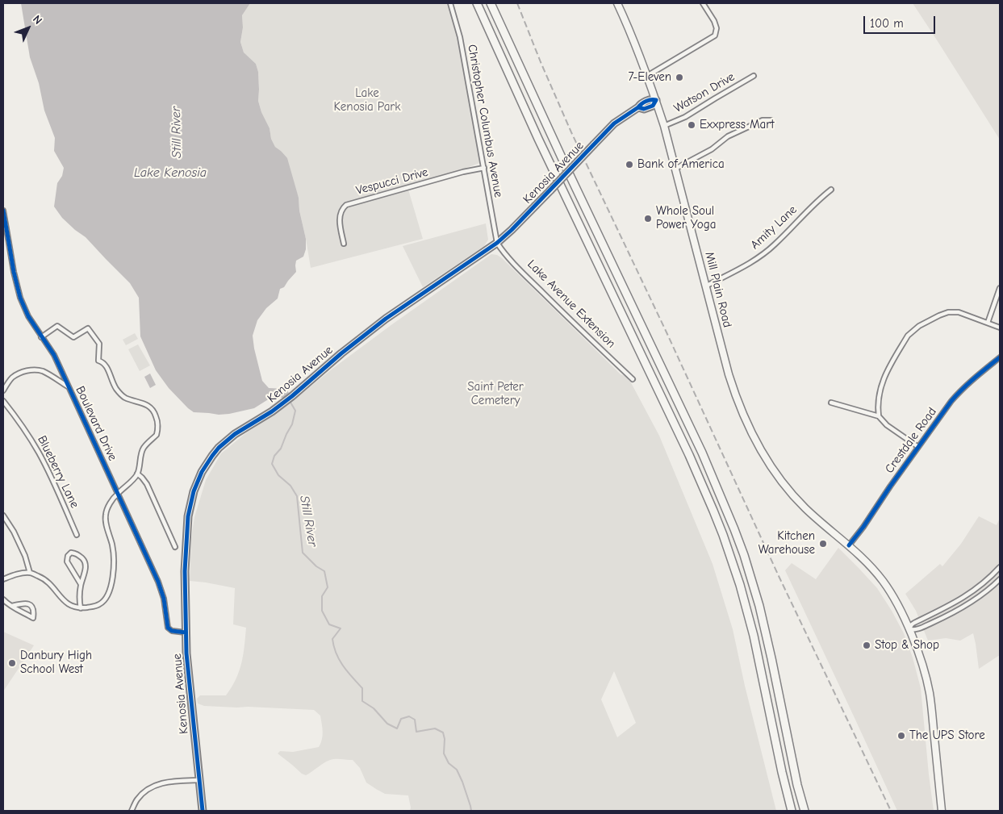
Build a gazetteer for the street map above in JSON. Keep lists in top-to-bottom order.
{
  "streets": {
    "main road": ["Mill Plain Road"],
    "street": [
      "Watson Drive",
      "Christopher Columbus Avenue",
      "Kenosia Avenue",
      "Vespucci Drive",
      "Amity Lane",
      "Lake Avenue Extension",
      "Boulevard Drive",
      "Crestdale Road",
      "Blueberry Lane"
    ]
  },
  "crossings": [
    ["Watson Drive", "Mill Plain Road"],
    ["Christopher Columbus Avenue", "Kenosia Avenue"],
    ["Christopher Columbus Avenue", "Vespucci Drive"],
    ["Christopher Columbus Avenue", "Lake Avenue Extension"],
    ["Kenosia Avenue", "Mill Plain Road"],
    ["Kenosia Avenue", "Lake Avenue Extension"],
    ["Kenosia Avenue", "Boulevard Drive"],
    ["Amity Lane", "Mill Plain Road"],
    ["Mill Plain Road", "Crestdale Road"]
  ],
  "water": ["Still River", "Lake Kenosia"],
  "parks": ["Lake Kenosia Park", "Saint Peter Cemetery"],
  "places": [
    "7-Eleven",
    "Exxpress Mart",
    "Bank of America",
    "Whole Soul Power Yoga",
    "Kitchen Warehouse",
    "Stop & Shop",
    "Danbury High School West",
    "The UPS Store"
  ],
  "scale_bar": "100 m",
  "north": "top right"
}
